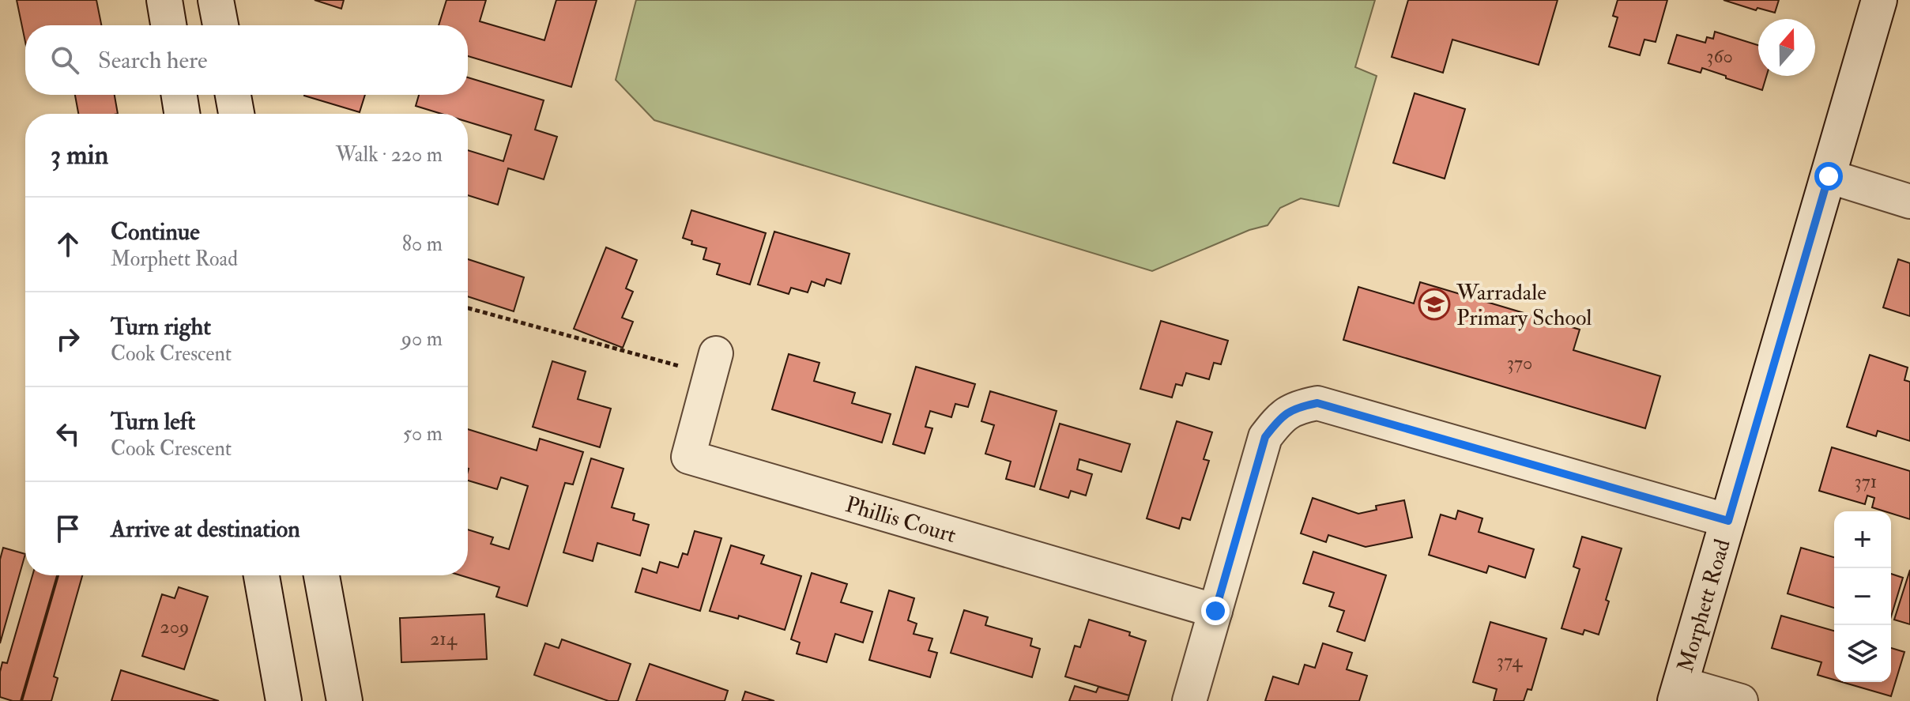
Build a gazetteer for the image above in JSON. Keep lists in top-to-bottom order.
{
  "streets": {
    "main road": ["Morphett Road"],
    "street": ["Phillis Court"]
  },
  "places": {
    "school or university": ["Warradale Primary School"]
  },
  "house_numbers": [
    "360",
    "370",
    "371",
    "209",
    "214",
    "374"
  ],
  "north": "top",
  "page": {
    "search": "Search here",
    "heading": ["3 min", "Walk · 220 m"],
    "list": [
      ["Continue", "Morphett Road", "80 m"],
      ["Turn right", "Cook Crescent", "90 m"],
      ["Turn left", "Cook Crescent", "50 m"],
      "Arrive at destination"
    ],
    "map_buttons": ["+", "−"]
  }
}
